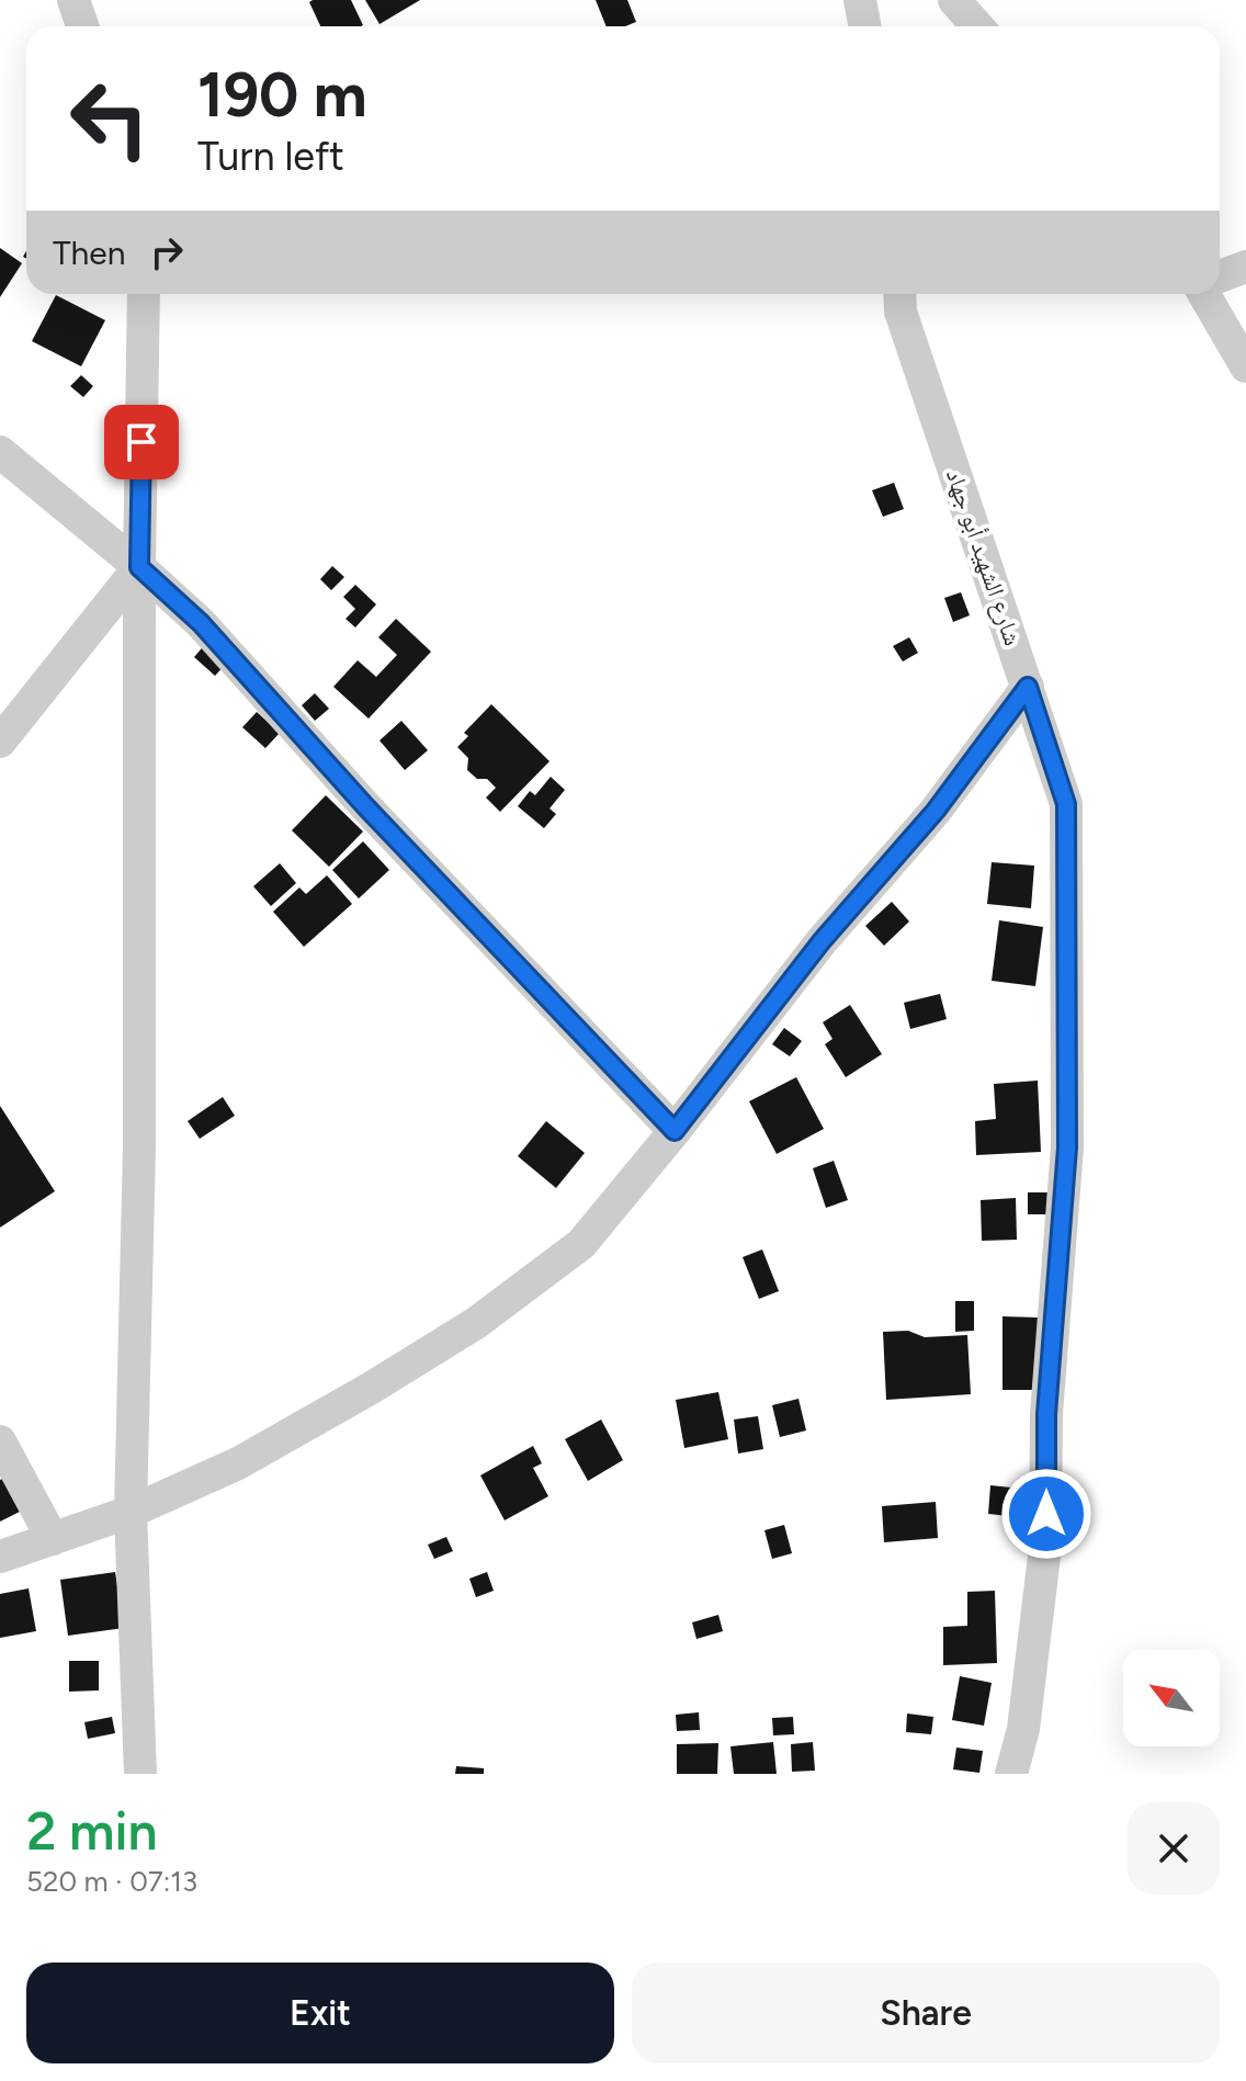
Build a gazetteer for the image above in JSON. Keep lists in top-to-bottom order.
{
  "streets": {
    "street": ["شارع الشهيد أبو جهاد"]
  },
  "north": "top left",
  "page": {
    "turn": ["190 m", "Turn left"],
    "then": "Then",
    "heading": ["2 min", "520 m · 07:13"],
    "buttons": ["Exit", "Share"]
  }
}
